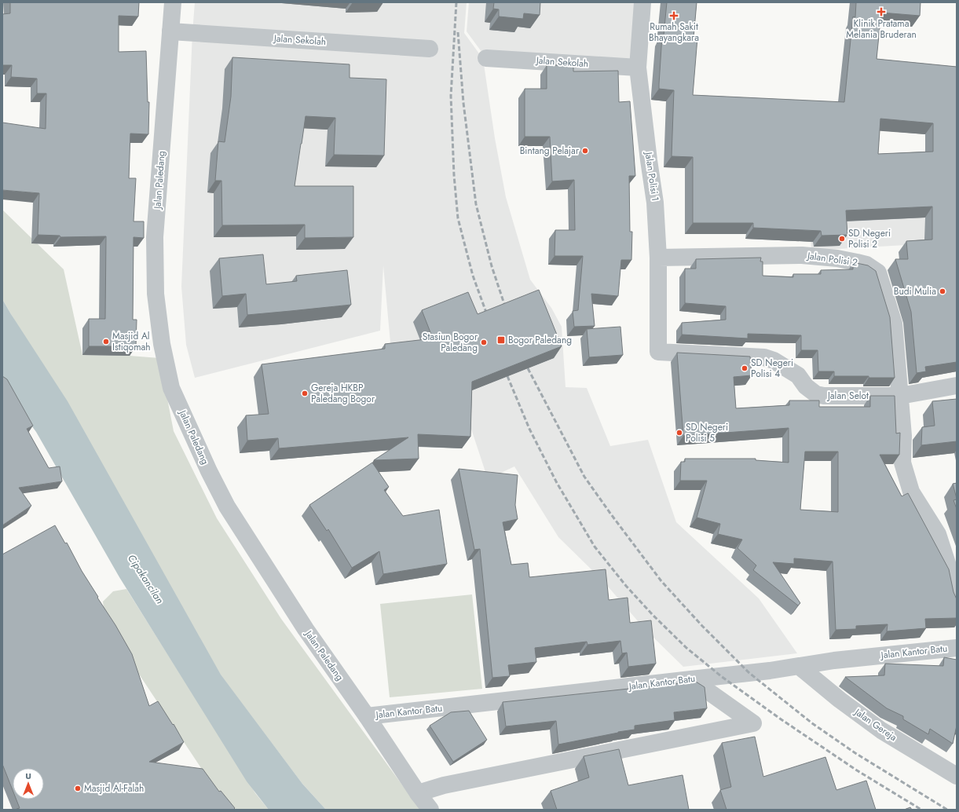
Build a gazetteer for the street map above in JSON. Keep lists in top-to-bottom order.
{
  "streets": {
    "street": [
      "Jalan Sekolah",
      "Jalan Polisi 1",
      "Jalan Paledang",
      "Jalan Polisi 2",
      "Jalan Selot",
      "Jalan Kantor Batu",
      "Jalan Gereja"
    ]
  },
  "crossings": [
    ["Jalan Sekolah", "Jalan Polisi 1"],
    ["Jalan Sekolah", "Jalan Paledang"],
    ["Jalan Polisi 1", "Jalan Polisi 2"],
    ["Jalan Polisi 1", "Jalan Selot"],
    ["Jalan Paledang", "Jalan Kantor Batu"],
    ["Jalan Polisi 2", "Jalan Selot"],
    ["Jalan Kantor Batu", "Jalan Gereja"]
  ],
  "water": ["Cipakancilan"],
  "places": {
    "health": ["Klinik Pratama Melania Bruderan", "Rumah Sakit Bhayangkara"],
    "other": [
      "Bintang Pelajar",
      "SD Negeri Polisi 2",
      "Budi Mulia",
      "Masjid Al Istiqomah",
      "Stasiun Bogor Paledang",
      "SD Negeri Polisi 4",
      "Gereja HKBP Paledang Bogor",
      "SD Negeri Polisi 5",
      "Masjid Al-Falah"
    ],
    "transit": ["Bogor Paledang"]
  },
  "north": "top"
}
